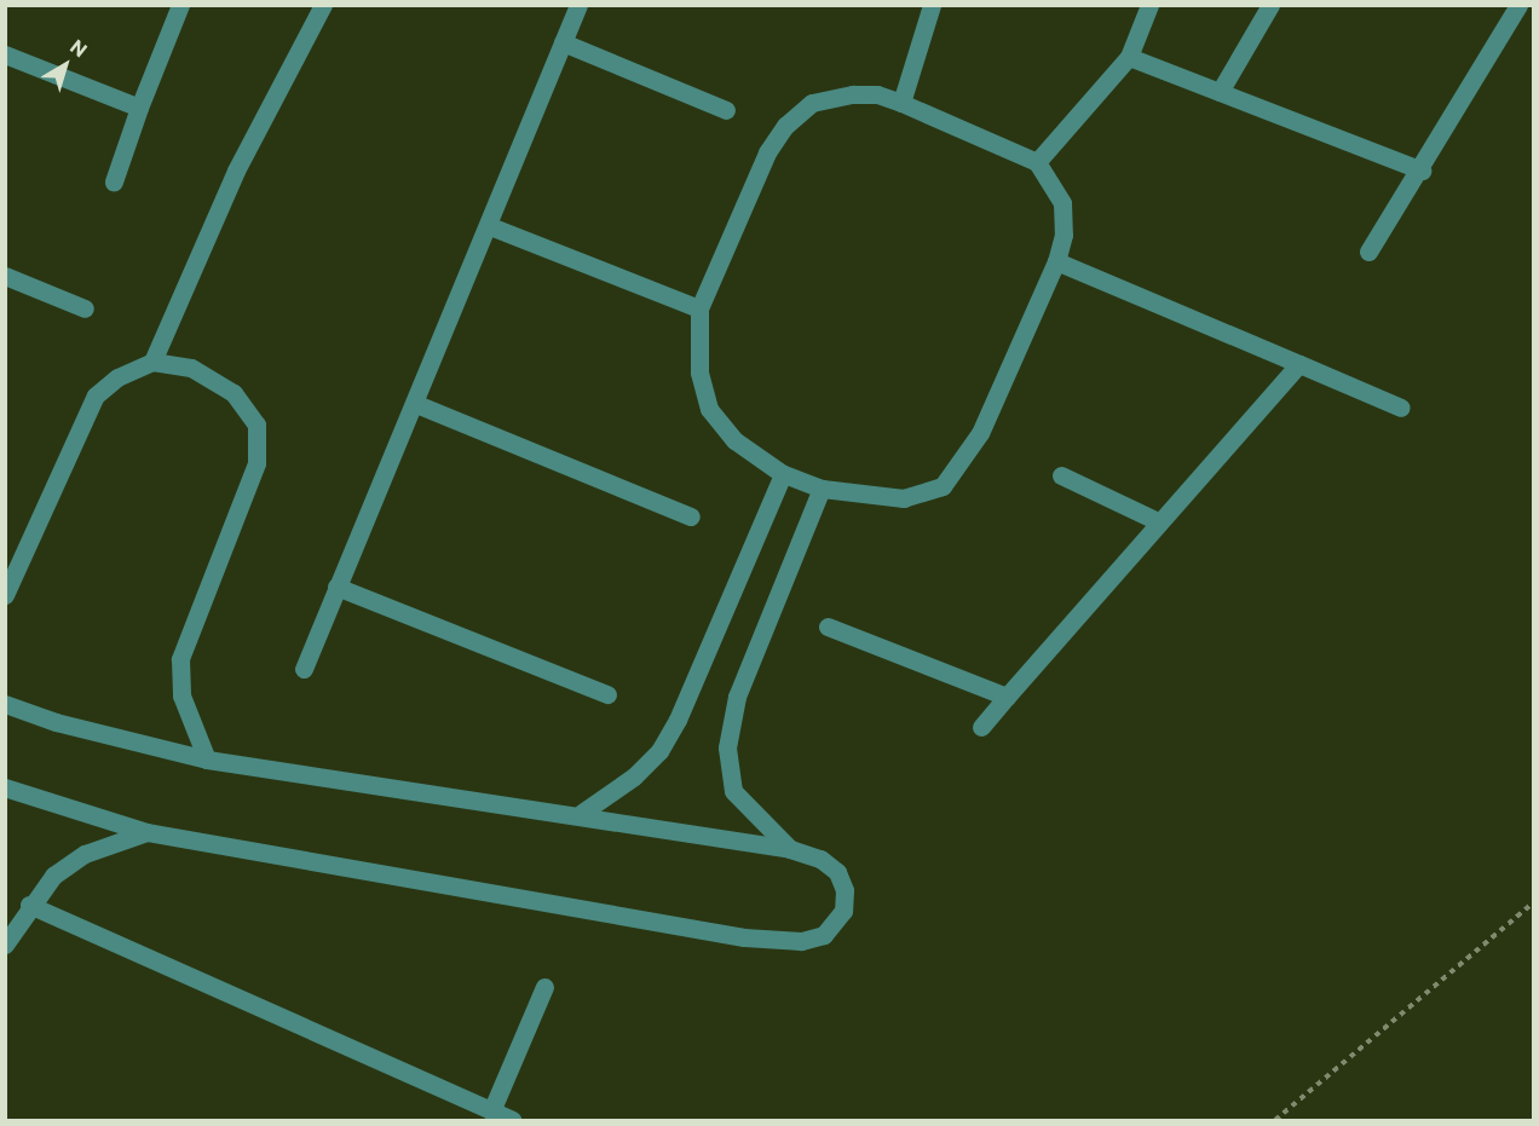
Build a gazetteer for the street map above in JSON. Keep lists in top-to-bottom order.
{
  "north": "top right"
}
